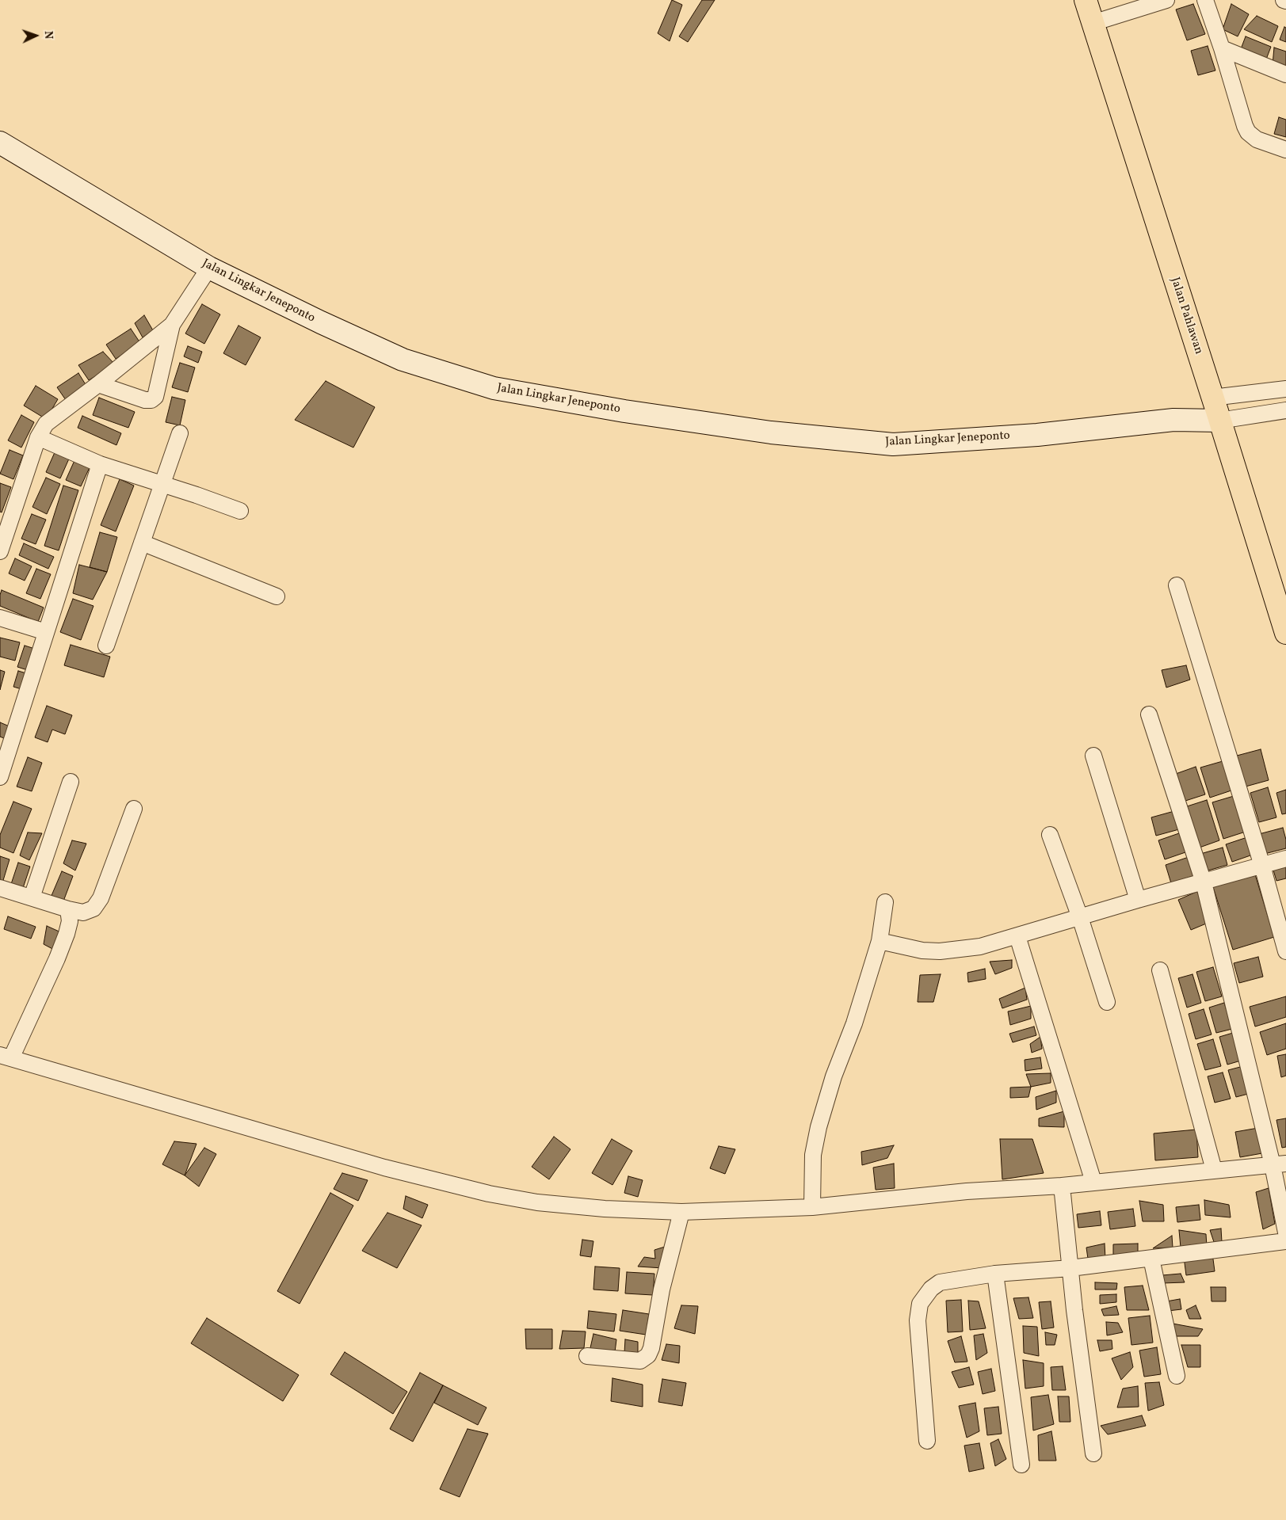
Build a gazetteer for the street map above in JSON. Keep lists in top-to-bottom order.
{
  "streets": {
    "highway": ["Jalan Pahlawan"],
    "main road": ["Jalan Lingkar Jeneponto"]
  },
  "crossings": [
    ["Jalan Lingkar Jeneponto", "Jalan Pahlawan"]
  ],
  "north": "right"
}
